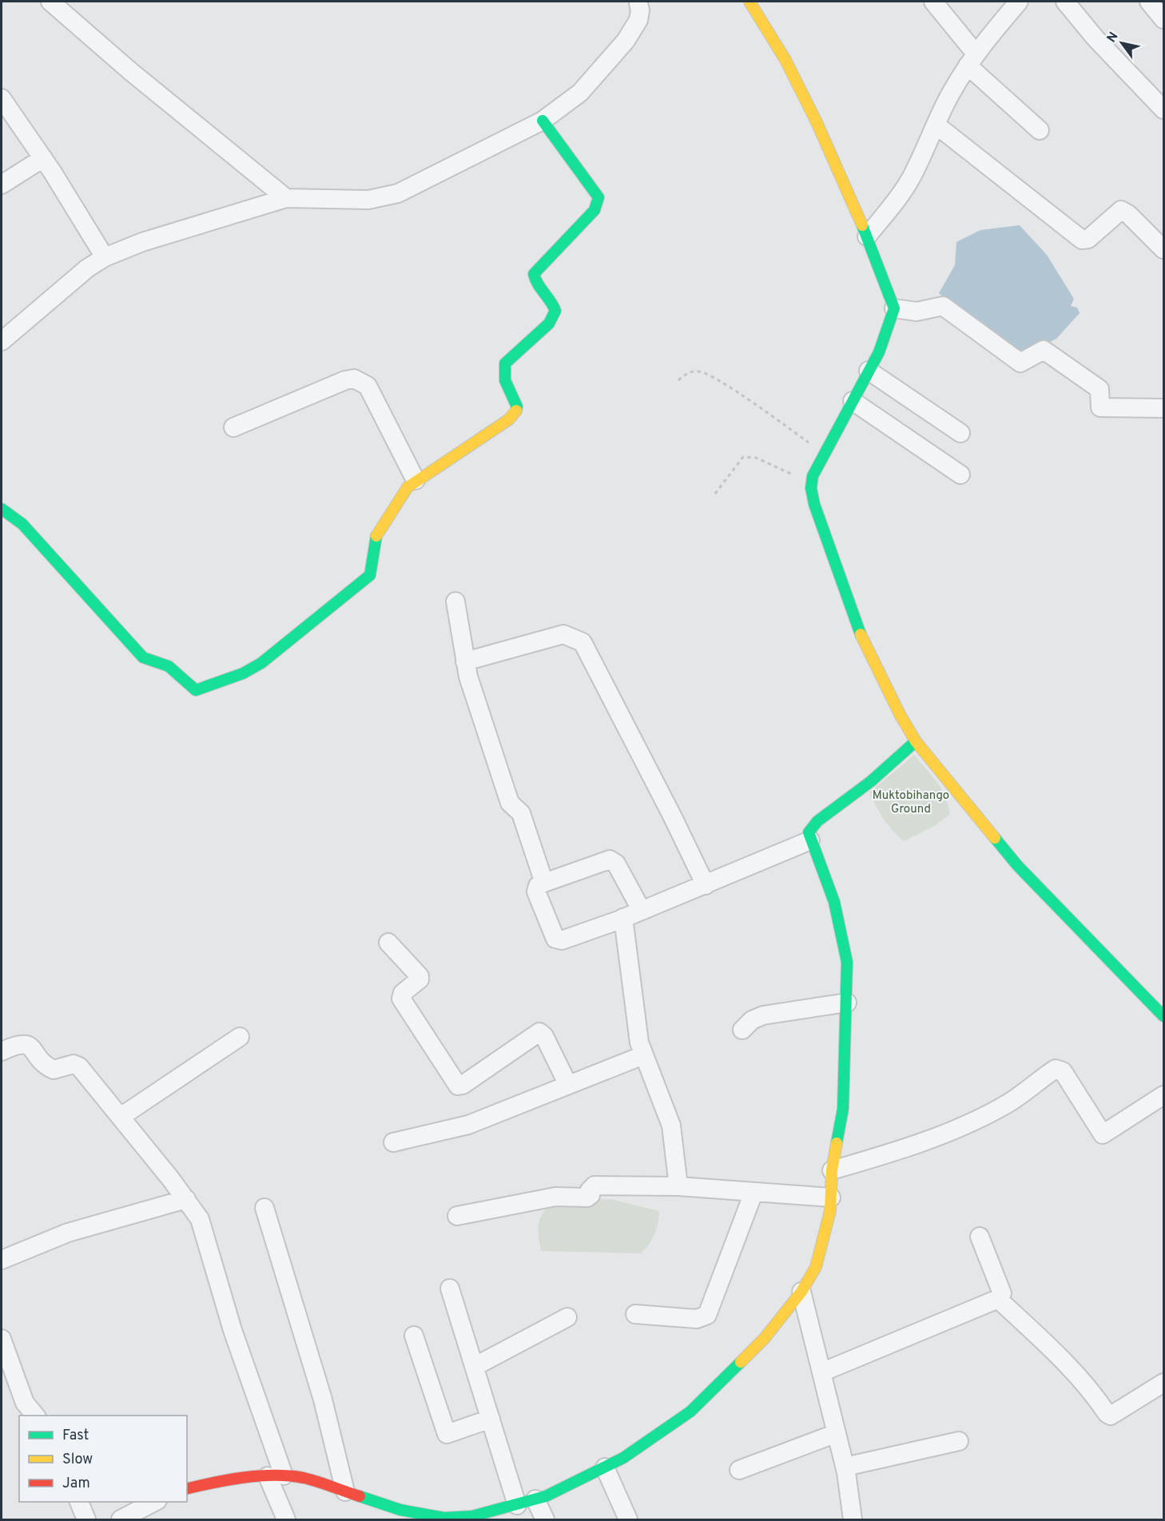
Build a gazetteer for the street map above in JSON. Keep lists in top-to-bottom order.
{
  "parks": ["Muktobihango Ground"],
  "legend": ["Fast", "Slow", "Jam"],
  "north": "top left"
}
